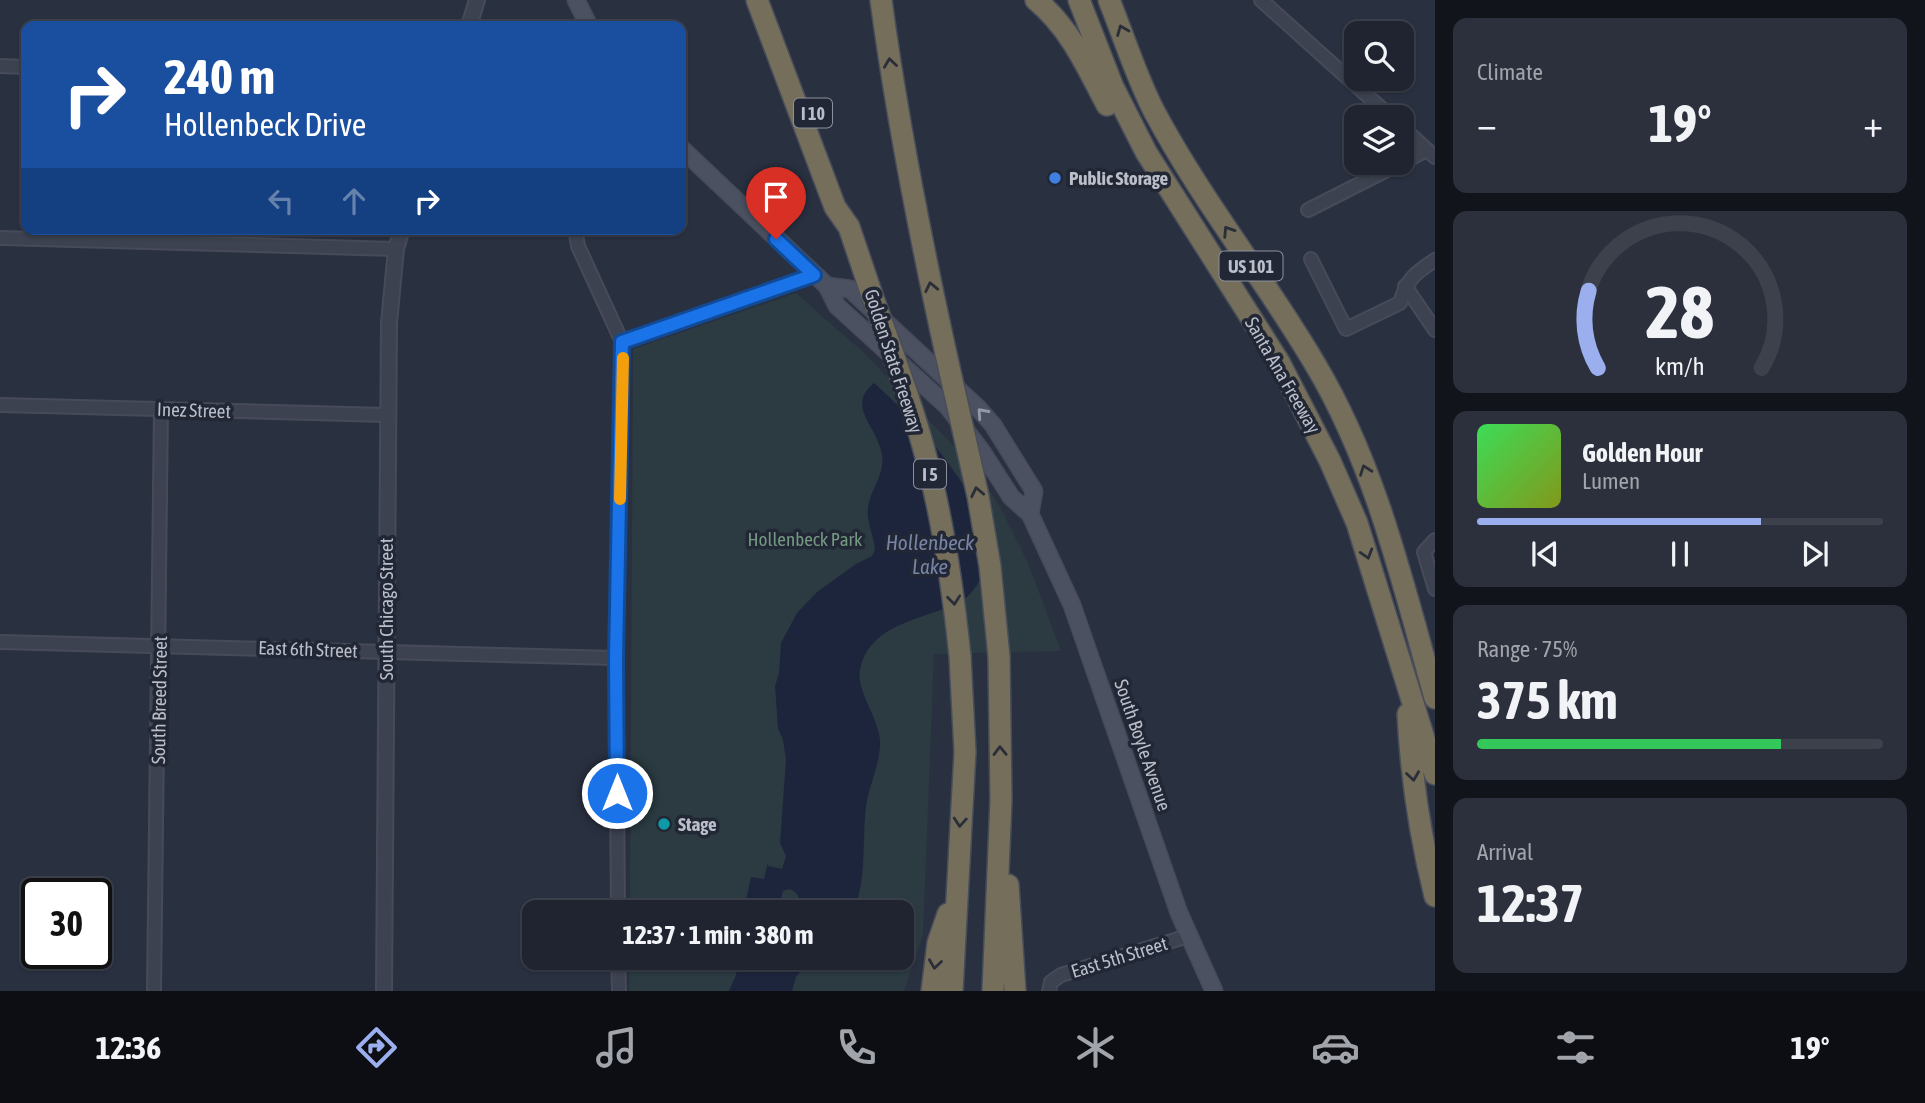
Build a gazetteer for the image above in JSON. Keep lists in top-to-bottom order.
{
  "streets": {
    "highway": [
      "I 10",
      "US 101",
      "Golden State Freeway",
      "Santa Ana Freeway",
      "I 5"
    ],
    "main road": ["South Boyle Avenue"],
    "street": [
      "Inez Street",
      "South Chicago Street",
      "East 6th Street",
      "South Breed Street",
      "East 5th Street"
    ]
  },
  "crossings": [
    ["I 10", "Golden State Freeway"],
    ["Inez Street", "South Chicago Street"],
    ["Inez Street", "South Breed Street"],
    ["South Chicago Street", "East 6th Street"],
    ["East 6th Street", "South Breed Street"],
    ["South Boyle Avenue", "East 5th Street"]
  ],
  "water": ["Hollenbeck Lake"],
  "parks": ["Hollenbeck Park"],
  "places": ["Public Storage", "Stage"],
  "page": {
    "tile": [
      "Climate",
      ["Range · 75%", "375 km"],
      ["Arrival", "12:37"]
    ],
    "turn": ["240 m", "Hollenbeck Drive"],
    "heat": ["−", "19°", "+"],
    "song": ["Golden Hour", "Lumen"],
    "limit": "30",
    "trip": "12:37 · 1 min · 380 m",
    "tabs": ["12:36", "19°"],
    "gauge": ["28", "km/h"]
  }
}
